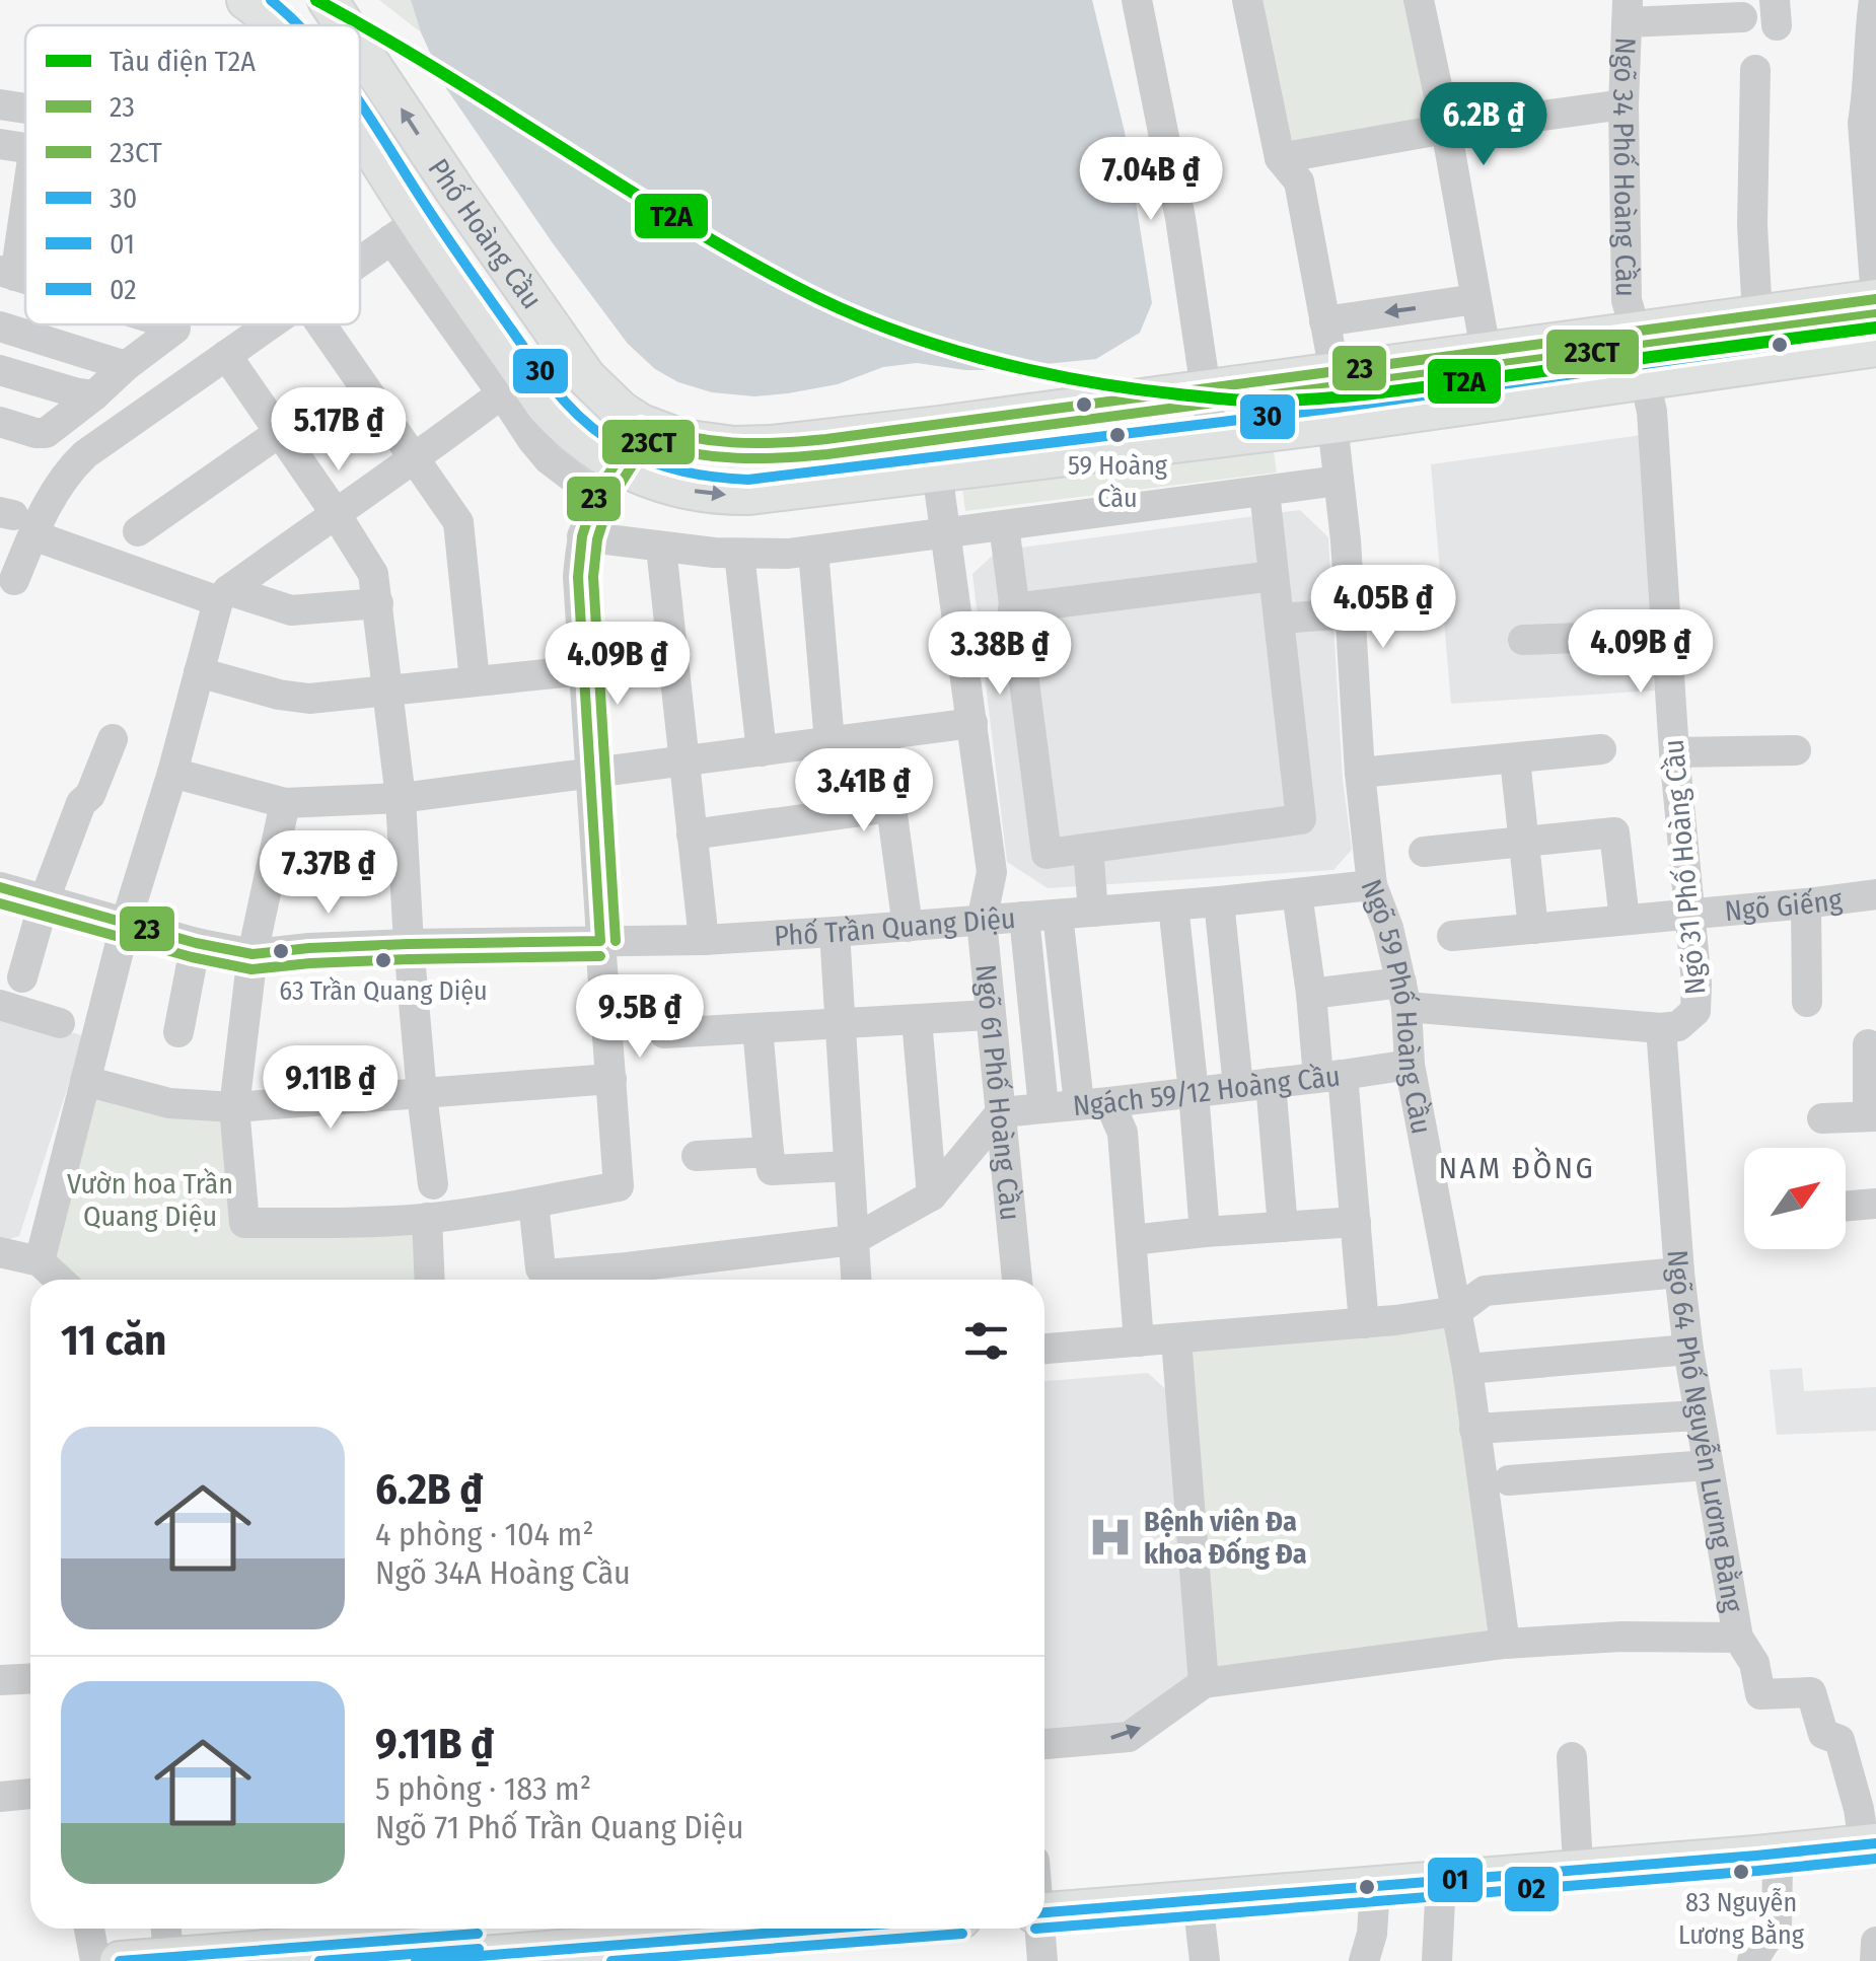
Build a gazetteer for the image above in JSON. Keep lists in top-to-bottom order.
{
  "streets": {
    "main road": ["Phố Hoàng Cầu"],
    "street": [
      "Ngõ 34 Phố Hoàng Cầu",
      "Ngõ 31 Phố Hoàng Cầu",
      "Ngõ Giếng",
      "Phố Trần Quang Diệu",
      "Ngõ 59 Phố Hoàng Cầu",
      "Ngách 59/12 Hoàng Cầu",
      "Ngõ 61 Phố Hoàng Cầu",
      "Ngõ 64 Phố Nguyễn Lương Bằng"
    ]
  },
  "crossings": [
    ["Ngõ 34 Phố Hoàng Cầu", "Phố Hoàng Cầu"],
    ["Phố Hoàng Cầu", "Ngõ 31 Phố Hoàng Cầu"],
    ["Phố Hoàng Cầu", "Ngõ 59 Phố Hoàng Cầu"],
    ["Phố Hoàng Cầu", "Ngõ 61 Phố Hoàng Cầu"],
    ["Ngõ 31 Phố Hoàng Cầu", "Ngõ Giếng"],
    ["Ngõ 31 Phố Hoàng Cầu", "Ngõ 64 Phố Nguyễn Lương Bằng"],
    ["Phố Trần Quang Diệu", "Ngõ 59 Phố Hoàng Cầu"],
    ["Phố Trần Quang Diệu", "Ngõ 61 Phố Hoàng Cầu"],
    ["Ngõ 59 Phố Hoàng Cầu", "Ngách 59/12 Hoàng Cầu"],
    ["Ngách 59/12 Hoàng Cầu", "Ngõ 61 Phố Hoàng Cầu"]
  ],
  "districts": ["NAM ĐỒNG"],
  "parks": ["Vườn hoa Trần Quang Diệu"],
  "places": {
    "other": ["59 Hoàng Cầu", "63 Trần Quang Diệu", "83 Nguyễn Lương Bằng"],
    "hospital": ["Bệnh viện Đa khoa Đống Đa"]
  },
  "lines": [
    "metro line T2A",
    "transit line 30",
    "transit line 23",
    "transit line 23CT",
    "transit line 01",
    "transit line 02"
  ],
  "legend": [
    "Tàu điện T2A",
    "23",
    "23CT",
    "30",
    "01",
    "02"
  ],
  "north": "top right",
  "page": {
    "price": [
      "6.2B ₫",
      "7.04B ₫",
      "5.17B ₫",
      "4.05B ₫",
      "4.09B ₫",
      "3.38B ₫",
      "4.09B ₫",
      "3.41B ₫",
      "7.37B ₫",
      "9.5B ₫",
      "9.11B ₫"
    ],
    "heading": "11 căn",
    "list": [
      {
        "name": "6.2B ₫",
        "note": "4 phòng · 104 m² · Ngõ 34A Hoàng Cầu"
      },
      {
        "name": "9.11B ₫",
        "note": "5 phòng · 183 m² · Ngõ 71 Phố Trần Quang Diệu"
      }
    ]
  }
}
